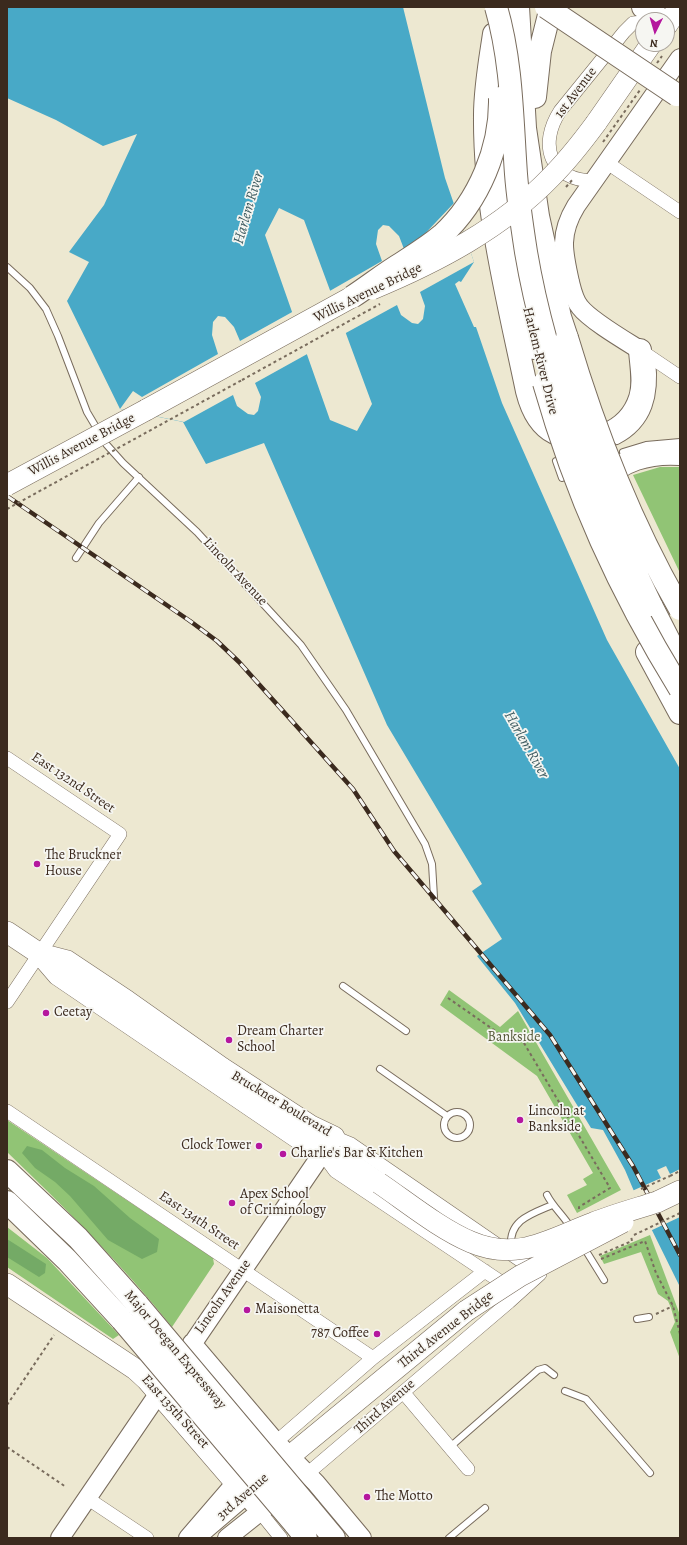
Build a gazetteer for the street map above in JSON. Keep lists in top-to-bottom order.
{
  "streets": {
    "highway": ["Harlem River Drive", "Major Deegan Expressway"],
    "main road": [
      "Willis Avenue Bridge",
      "Lincoln Avenue",
      "Bruckner Boulevard",
      "Third Avenue Bridge",
      "Third Avenue",
      "East 135th Street",
      "3rd Avenue"
    ],
    "street": ["1st Avenue", "East 132nd Street", "East 134th Street"]
  },
  "crossings": [
    ["Lincoln Avenue", "Bruckner Boulevard"],
    ["Lincoln Avenue", "East 134th Street"],
    ["Lincoln Avenue", "East 135th Street"],
    ["East 132nd Street", "Bruckner Boulevard"],
    ["Bruckner Boulevard", "Third Avenue"],
    ["Third Avenue Bridge", "3rd Avenue"],
    ["Major Deegan Expressway", "East 135th Street"],
    ["Third Avenue", "East 135th Street"],
    ["East 135th Street", "3rd Avenue"]
  ],
  "water": ["Harlem River"],
  "parks": ["Bankside"],
  "places": [
    "The Bruckner House",
    "Ceetay",
    "Dream Charter School",
    "Lincoln at Bankside",
    "Clock Tower",
    "Charlie's Bar & Kitchen",
    "Apex School of Criminology",
    "Maisonetta",
    "787 Coffee",
    "The Motto"
  ],
  "north": "bottom"
}
